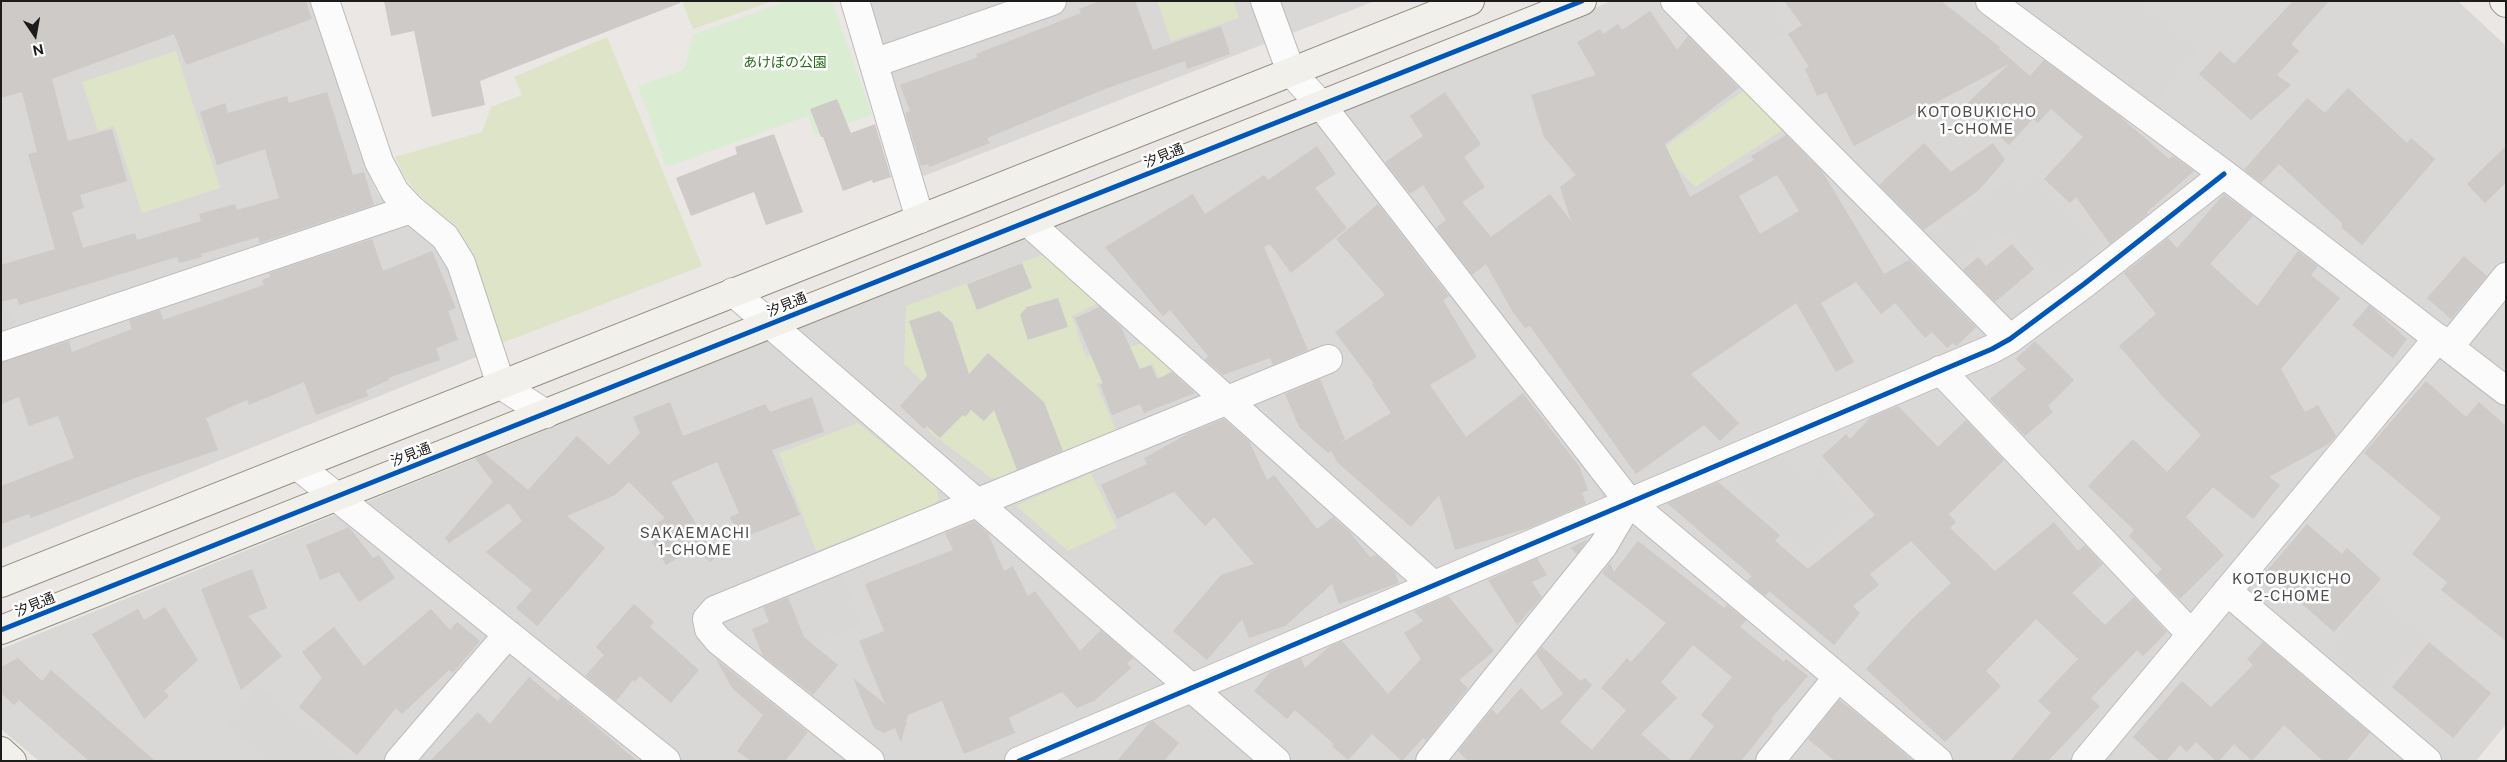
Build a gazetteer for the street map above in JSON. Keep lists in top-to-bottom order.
{
  "streets": {
    "street": ["汐見通"]
  },
  "districts": ["KOTOBUKICHO 1-CHOME", "SAKAEMACHI 1-CHOME", "KOTOBUKICHO 2-CHOME"],
  "parks": ["あけぼの公園"],
  "north": "bottom"
}
